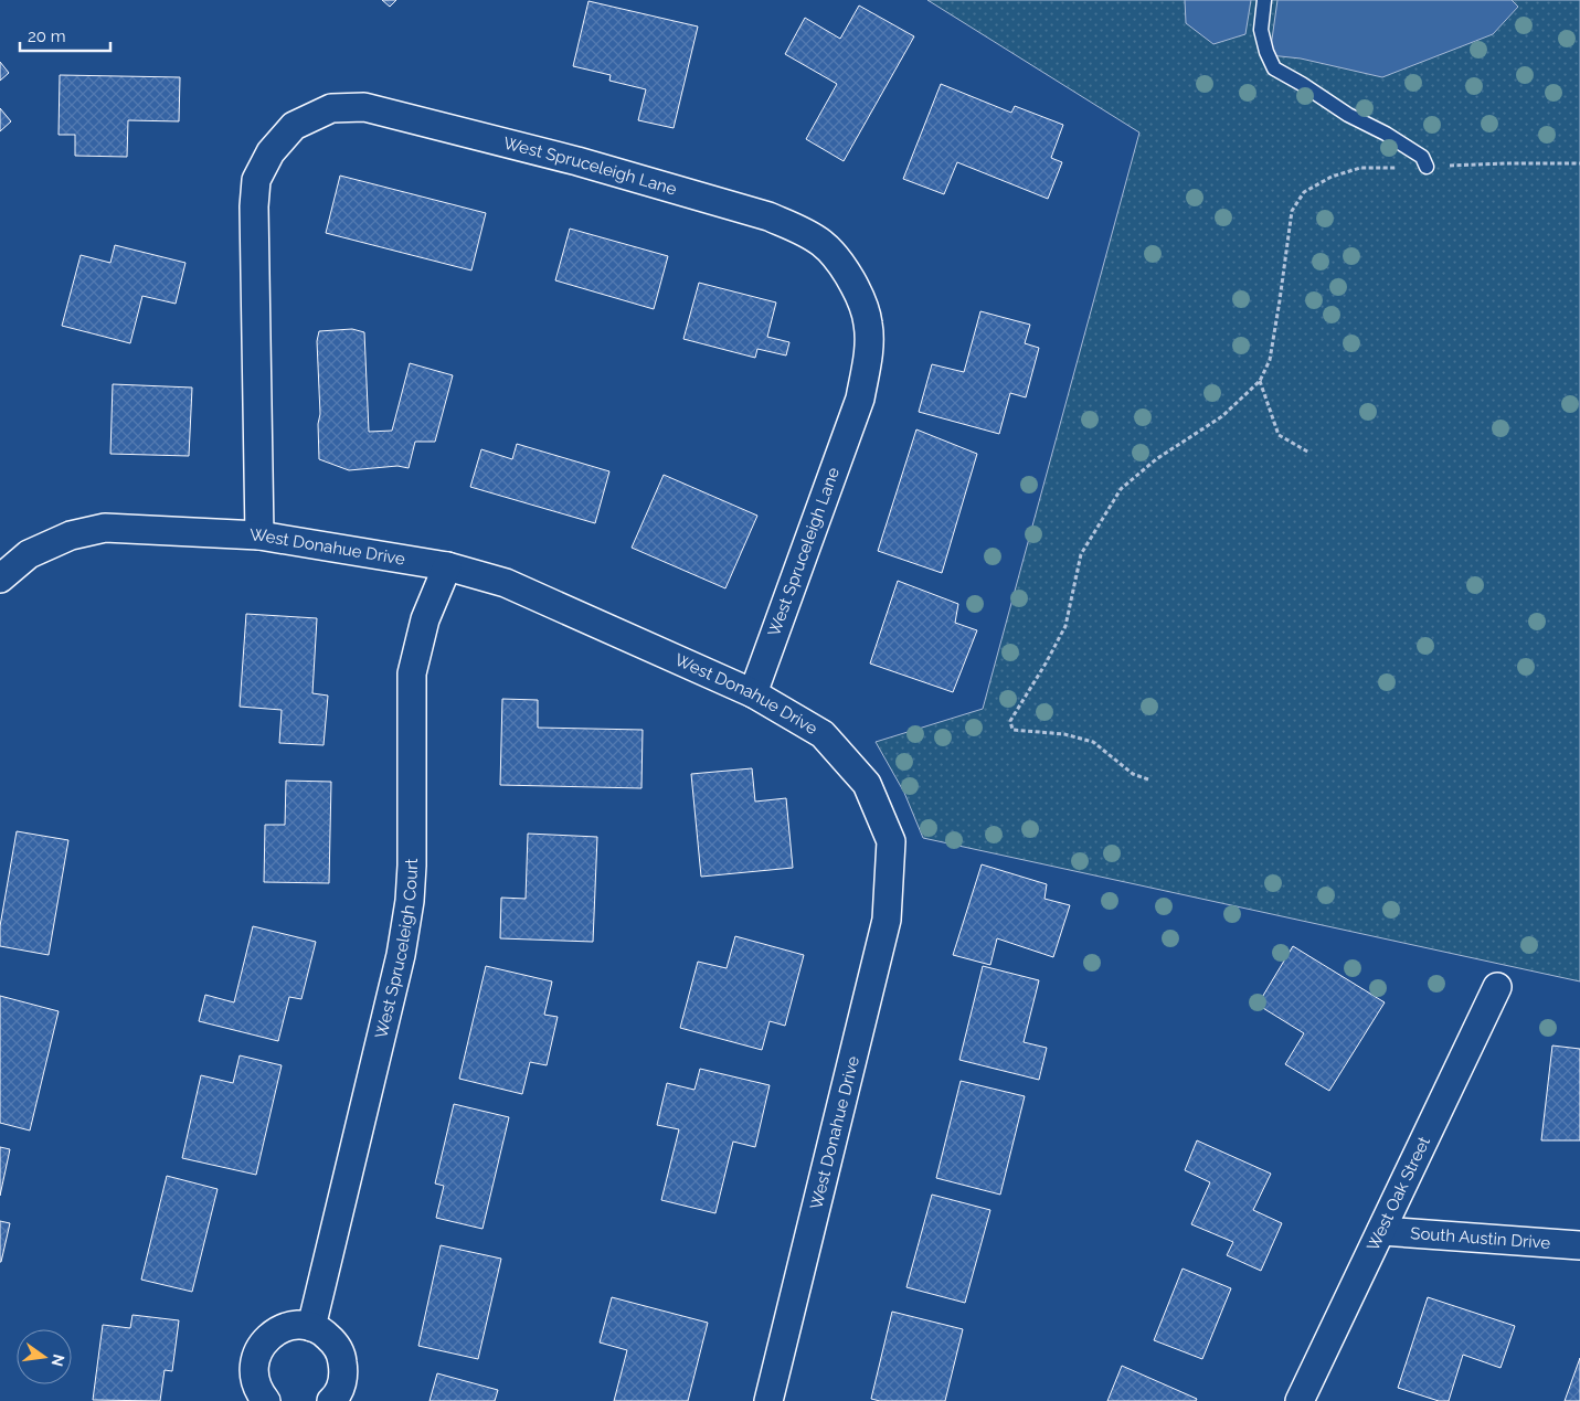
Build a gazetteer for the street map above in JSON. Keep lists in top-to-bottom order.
{
  "streets": {
    "street": [
      "West Spruceleigh Lane",
      "West Donahue Drive",
      "West Spruceleigh Court",
      "West Oak Street",
      "South Austin Drive"
    ]
  },
  "crossings": [
    ["West Spruceleigh Lane", "West Donahue Drive"],
    ["West Donahue Drive", "West Spruceleigh Court"],
    ["West Oak Street", "South Austin Drive"]
  ],
  "scale_bar": "20 m",
  "north": "right"
}
